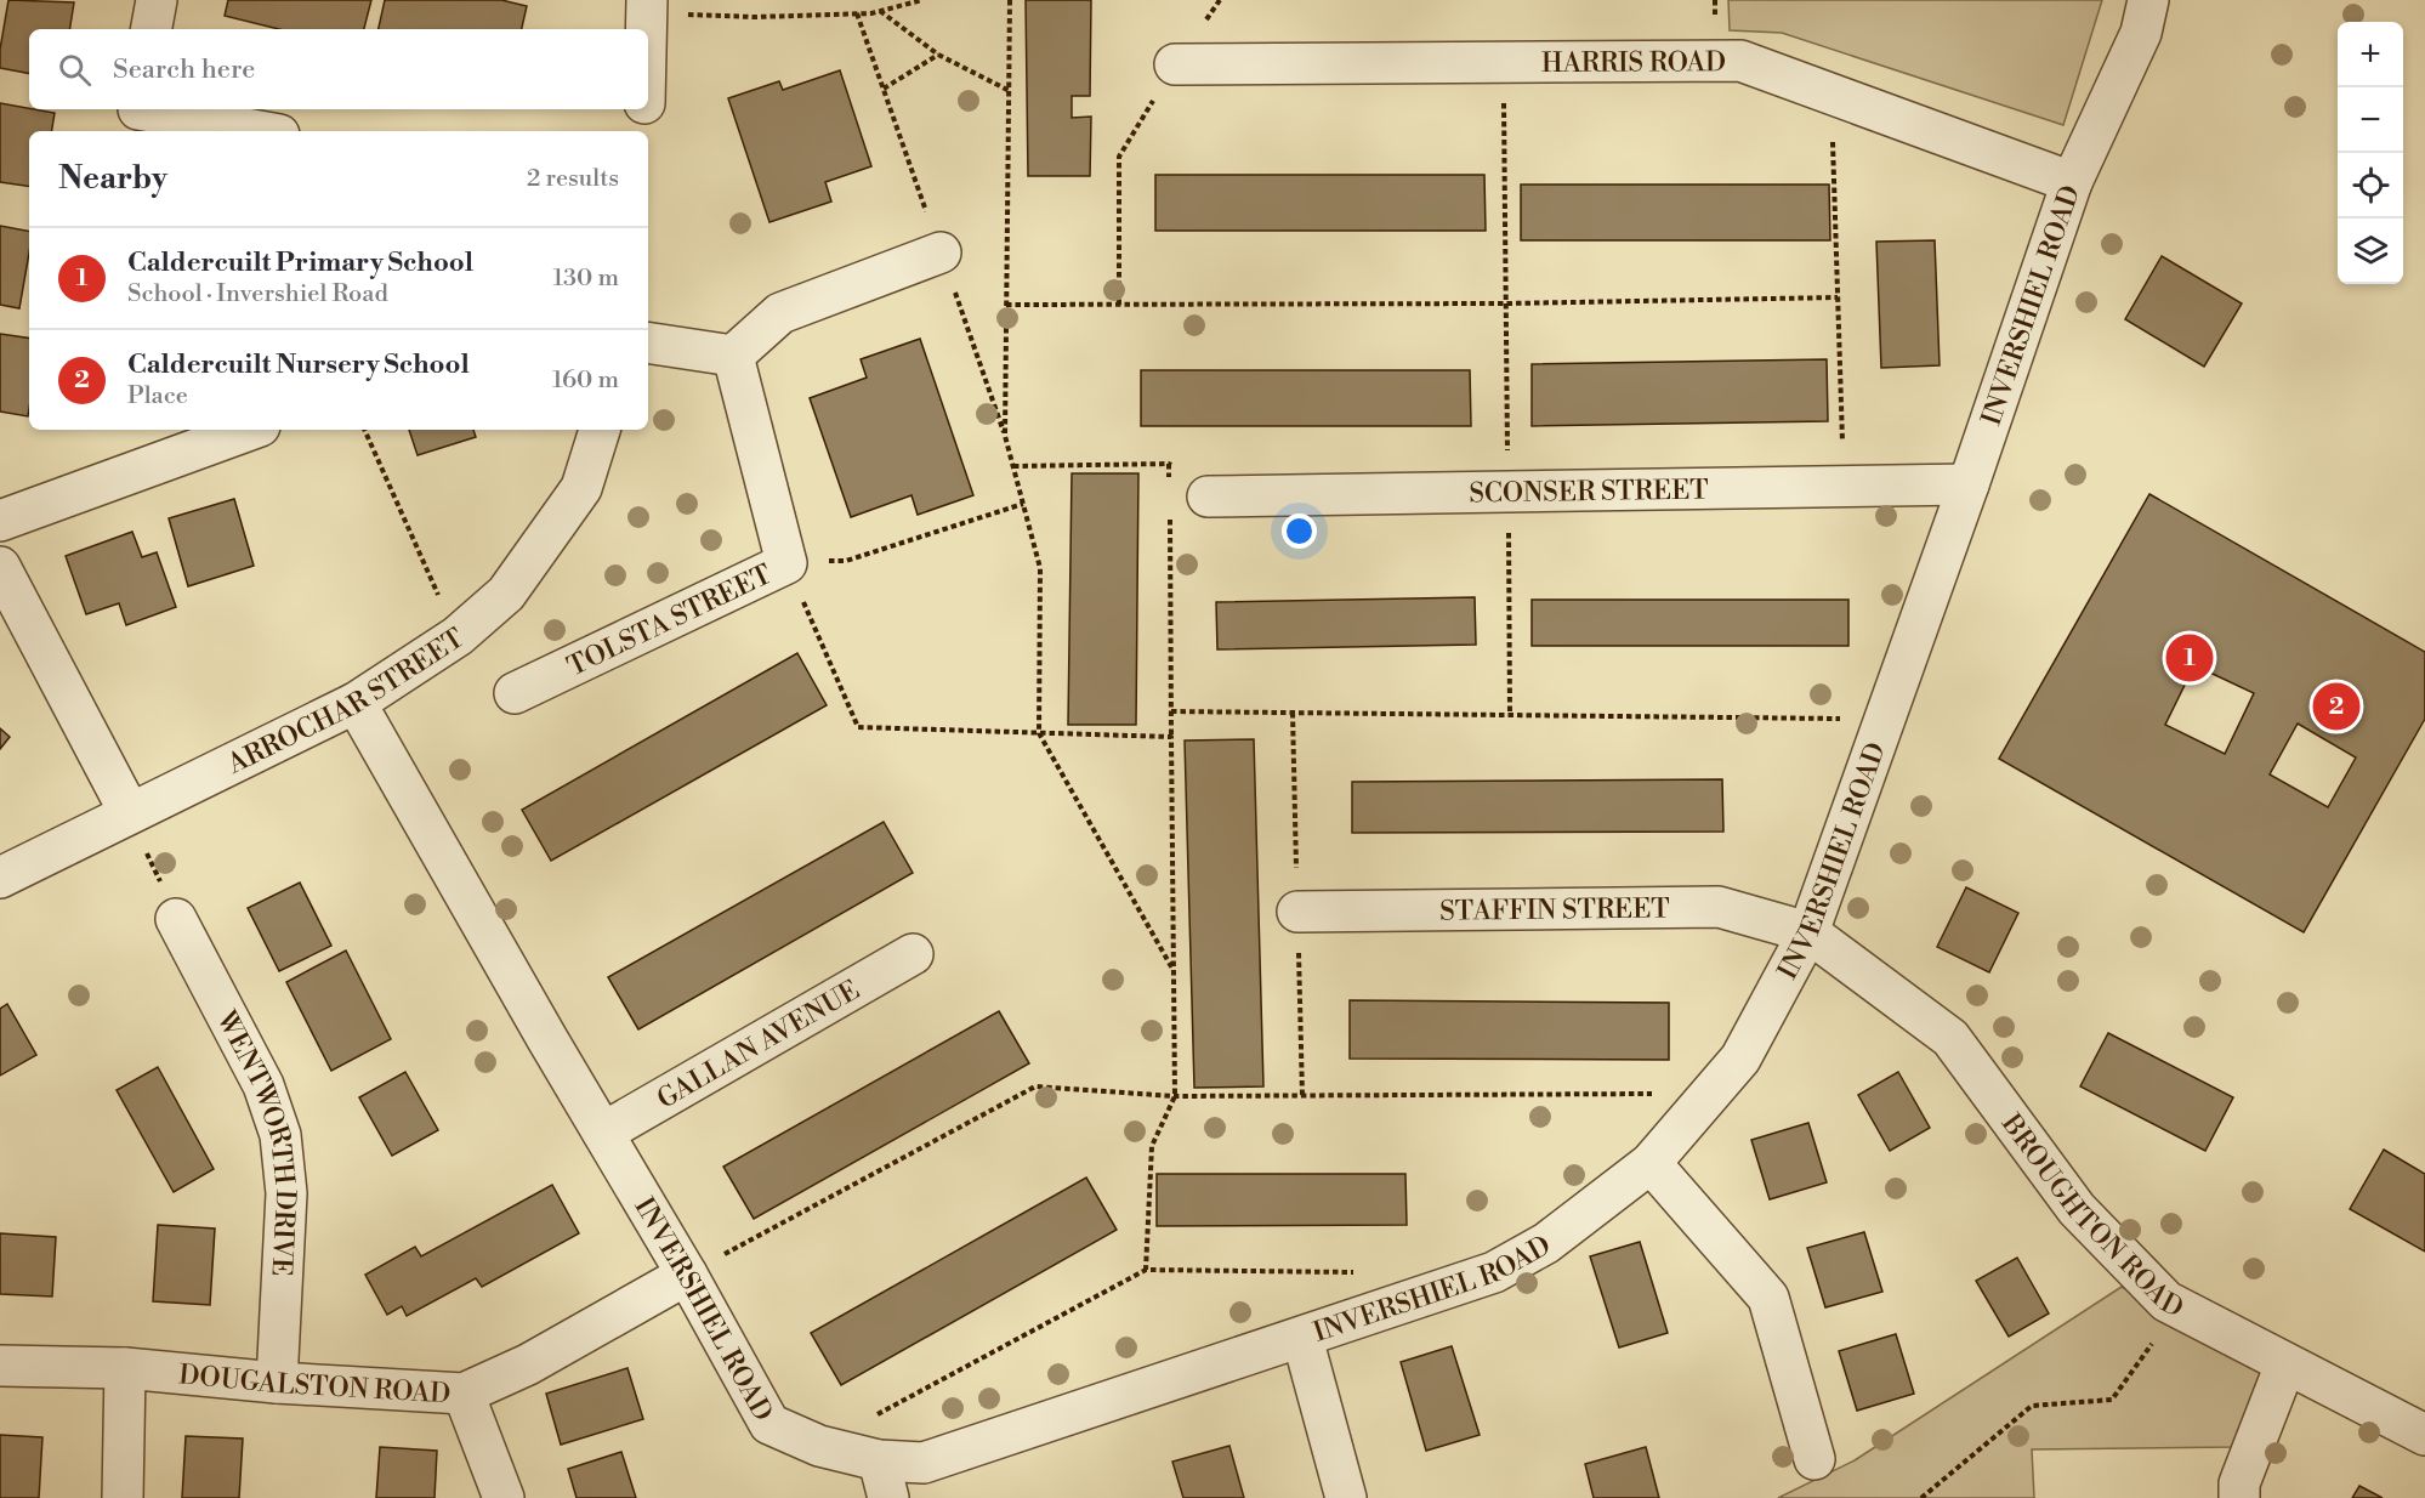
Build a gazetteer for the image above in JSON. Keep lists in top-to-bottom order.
{
  "streets": {
    "street": [
      "HARRIS ROAD",
      "INVERSHIEL ROAD",
      "SCONSER STREET",
      "TOLSTA STREET",
      "ARROCHAR STREET",
      "STAFFIN STREET",
      "GALLAN AVENUE",
      "WENTWORTH DRIVE",
      "BROUGHTON ROAD",
      "DOUGALSTON ROAD"
    ]
  },
  "crossings": [
    ["HARRIS ROAD", "INVERSHIEL ROAD"],
    ["INVERSHIEL ROAD", "SCONSER STREET"],
    ["INVERSHIEL ROAD", "ARROCHAR STREET"],
    ["INVERSHIEL ROAD", "STAFFIN STREET"],
    ["INVERSHIEL ROAD", "GALLAN AVENUE"],
    ["INVERSHIEL ROAD", "BROUGHTON ROAD"],
    ["INVERSHIEL ROAD", "DOUGALSTON ROAD"],
    ["STAFFIN STREET", "BROUGHTON ROAD"],
    ["WENTWORTH DRIVE", "DOUGALSTON ROAD"]
  ],
  "page": {
    "map_buttons": ["+", "−"],
    "search": "Search here",
    "heading": ["Nearby", "2 results"],
    "list": [
      {
        "mark": "1",
        "name": "Caldercuilt Primary School",
        "note": "School · Invershiel Road",
        "value": "130 m"
      },
      {
        "mark": "2",
        "name": "Caldercuilt Nursery School",
        "note": "Place",
        "value": "160 m"
      }
    ],
    "pins": ["1", "2"]
  }
}
